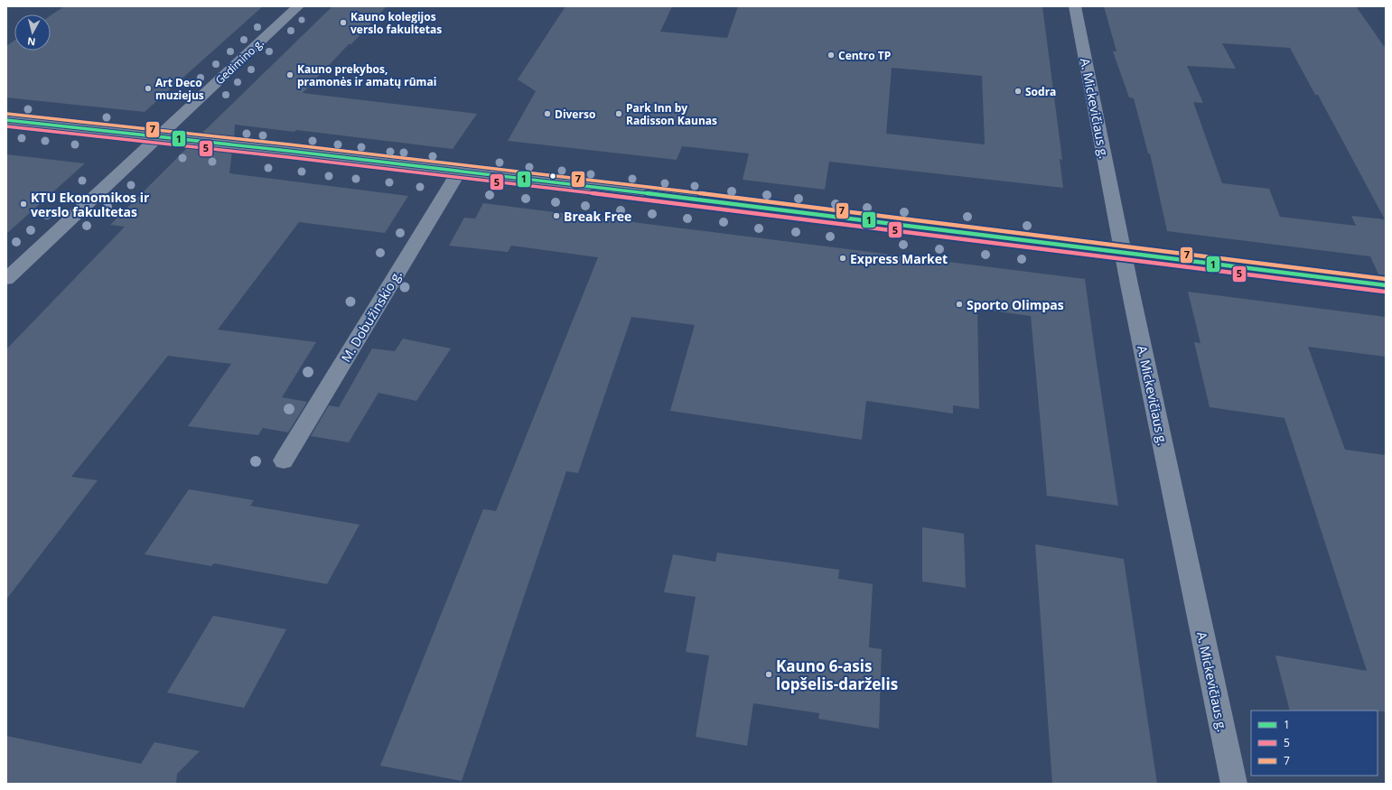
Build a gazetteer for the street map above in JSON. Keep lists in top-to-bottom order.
{
  "streets": {
    "street": ["Gedimino g.", "A. Mickevičiaus g.", "M. Dobužinskio g."]
  },
  "places": [
    "Kauno kolegijos verslo fakultetas",
    "Centro TP",
    "Kauno prekybos, pramonės ir amatų rūmai",
    "Art Deco muziejus",
    "Sodra",
    "Diverso",
    "Park Inn by Radisson Kaunas",
    "KTU Ekonomikos ir verslo fakultetas",
    "Break Free",
    "Express Market",
    "Sporto Olimpas",
    "Kauno 6-asis lopšelis-darželis"
  ],
  "lines": ["transit line 7", "transit line 1", "transit line 5"],
  "legend": ["1", "5", "7"],
  "north": "bottom"
}
